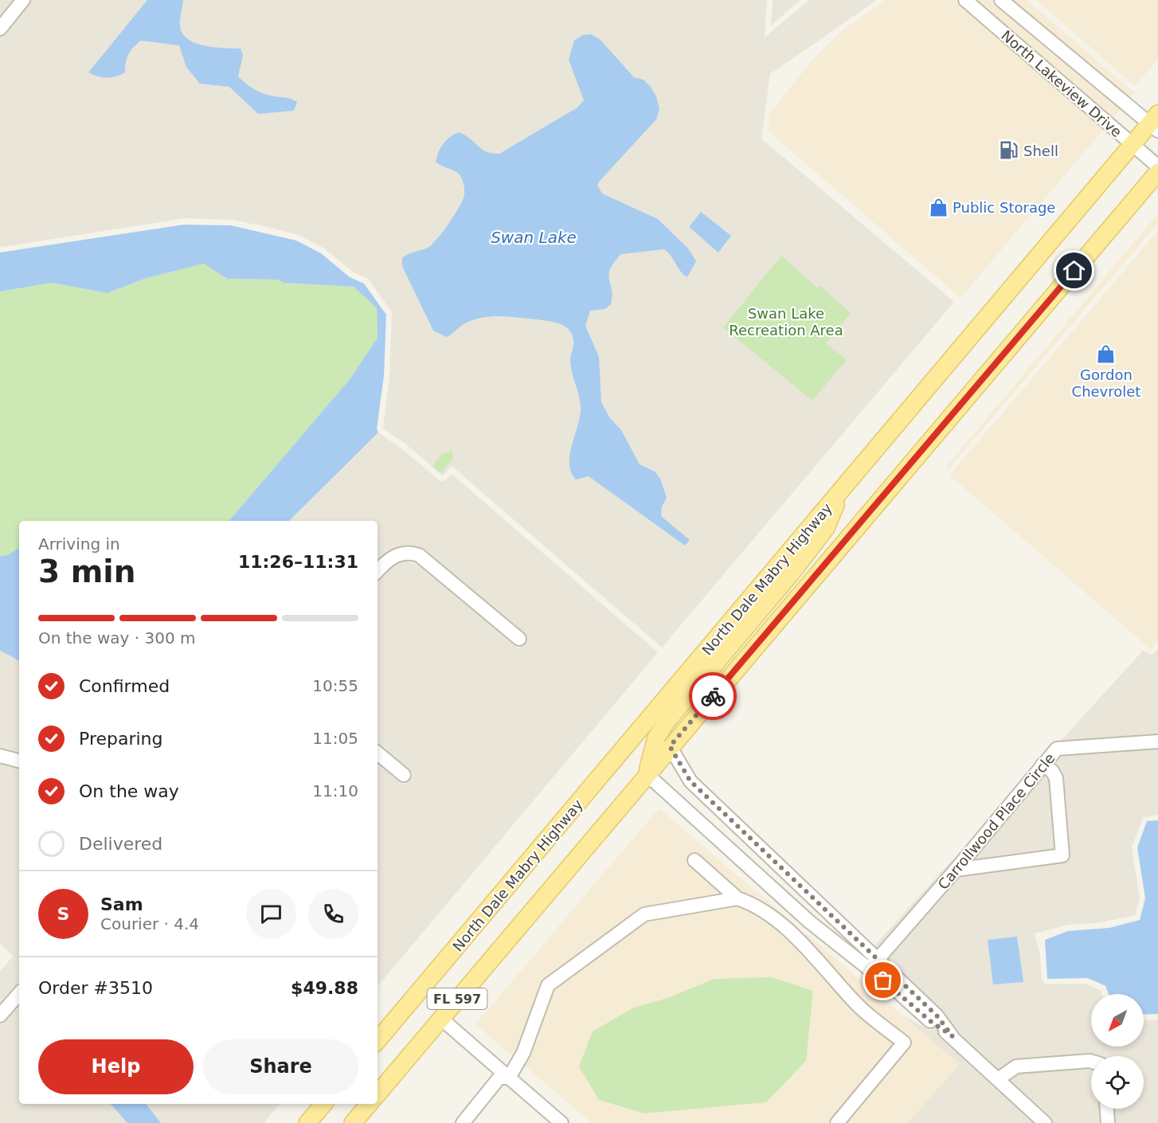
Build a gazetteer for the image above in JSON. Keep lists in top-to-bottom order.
{
  "streets": {
    "main road": ["North Dale Mabry Highway", "FL 597"],
    "street": ["North Lakeview Drive", "Carrollwood Place Circle"]
  },
  "crossings": [
    ["North Lakeview Drive", "North Dale Mabry Highway"]
  ],
  "water": ["Swan Lake"],
  "parks": ["Swan Lake Recreation Area"],
  "places": {
    "fuel station": ["Shell"],
    "shop": ["Public Storage", "Gordon Chevrolet"]
  },
  "north": "bottom left",
  "page": {
    "heading": ["3 min", "Arriving in", "11:26–11:31"],
    "panel": [
      "Sam",
      "Courier · 4.4",
      "Order #3510",
      "$49.88"
    ],
    "bar": "On the way · 300 m",
    "list": [
      ["Confirmed", "10:55"],
      ["Preparing", "11:05"],
      ["On the way", "11:10"],
      "Delivered"
    ],
    "round": "S",
    "buttons": ["Help", "Share"]
  }
}
